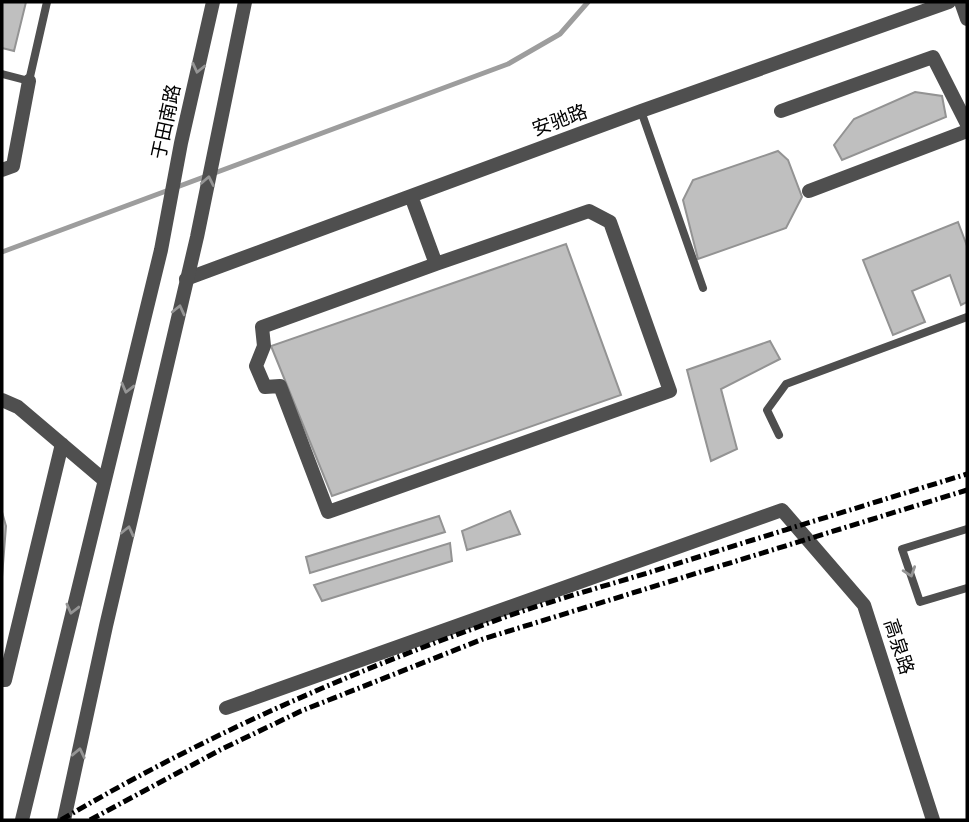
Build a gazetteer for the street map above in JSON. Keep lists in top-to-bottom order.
{
  "streets": {
    "street": ["安驰路", "于田南路", "高泉路"]
  }
}
